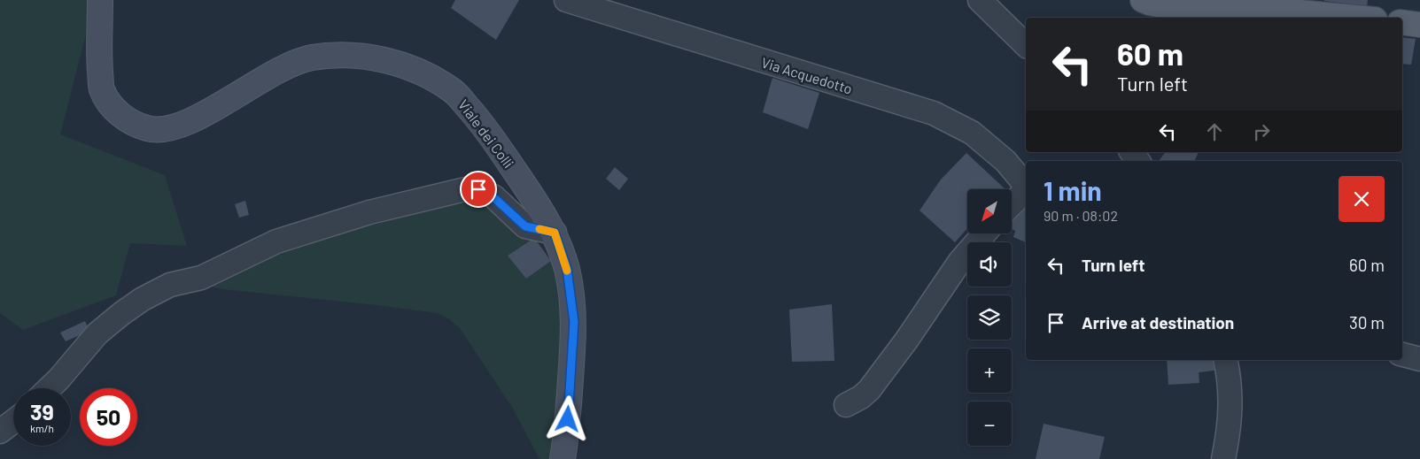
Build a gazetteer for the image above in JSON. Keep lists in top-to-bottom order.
{
  "streets": {
    "main road": ["Viale dei Colli"],
    "street": ["Via Acquedotto"]
  },
  "north": "bottom left",
  "page": {
    "turn": ["60 m", "Turn left"],
    "heading": ["1 min", "90 m · 08:02"],
    "map_buttons": ["+", "−"],
    "list": [
      {
        "name": "Turn left",
        "value": "60 m"
      },
      {
        "name": "Arrive at destination",
        "value": "30 m"
      }
    ],
    "speed": "39 km/h",
    "limit": "50"
  }
}
